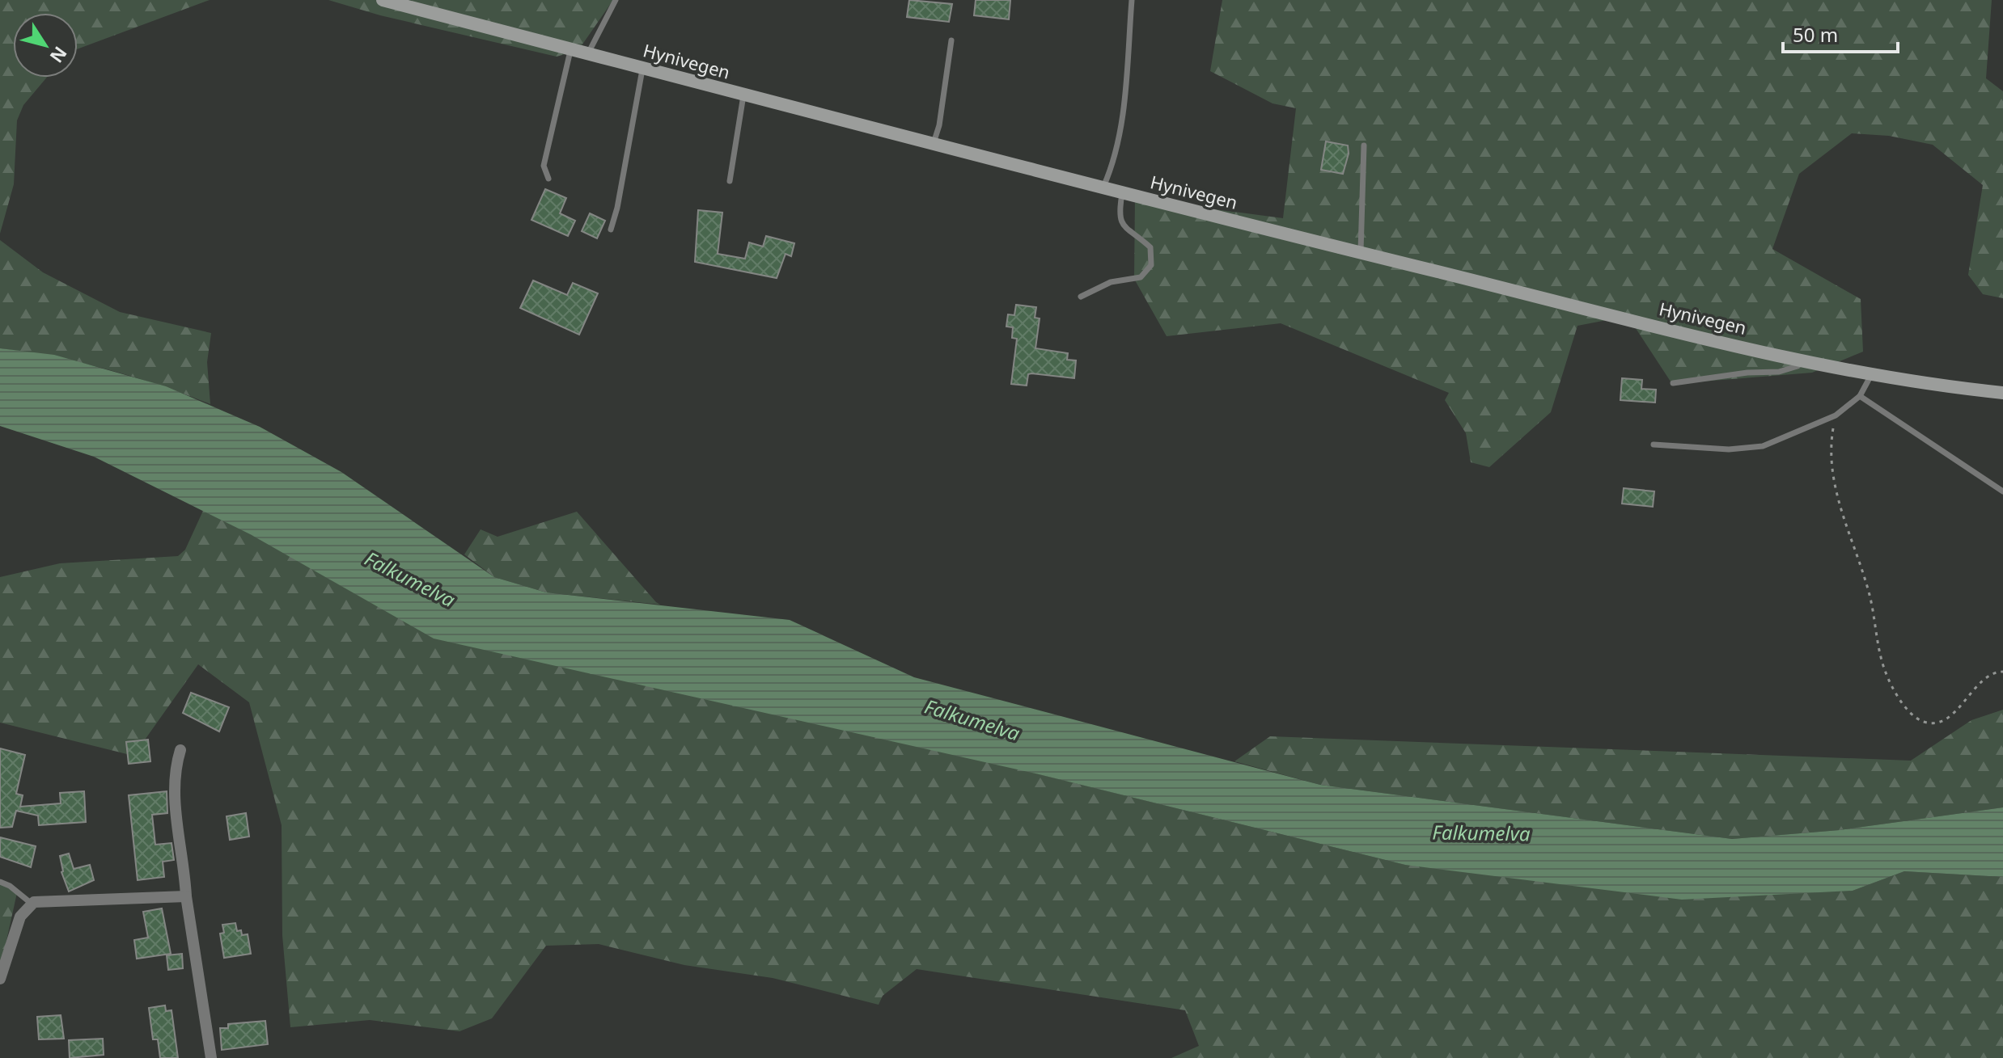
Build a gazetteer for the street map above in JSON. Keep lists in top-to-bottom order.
{
  "streets": {
    "main road": ["Hynivegen"]
  },
  "water": ["Falkumelva"],
  "scale_bar": "50 m",
  "north": "bottom right"
}
